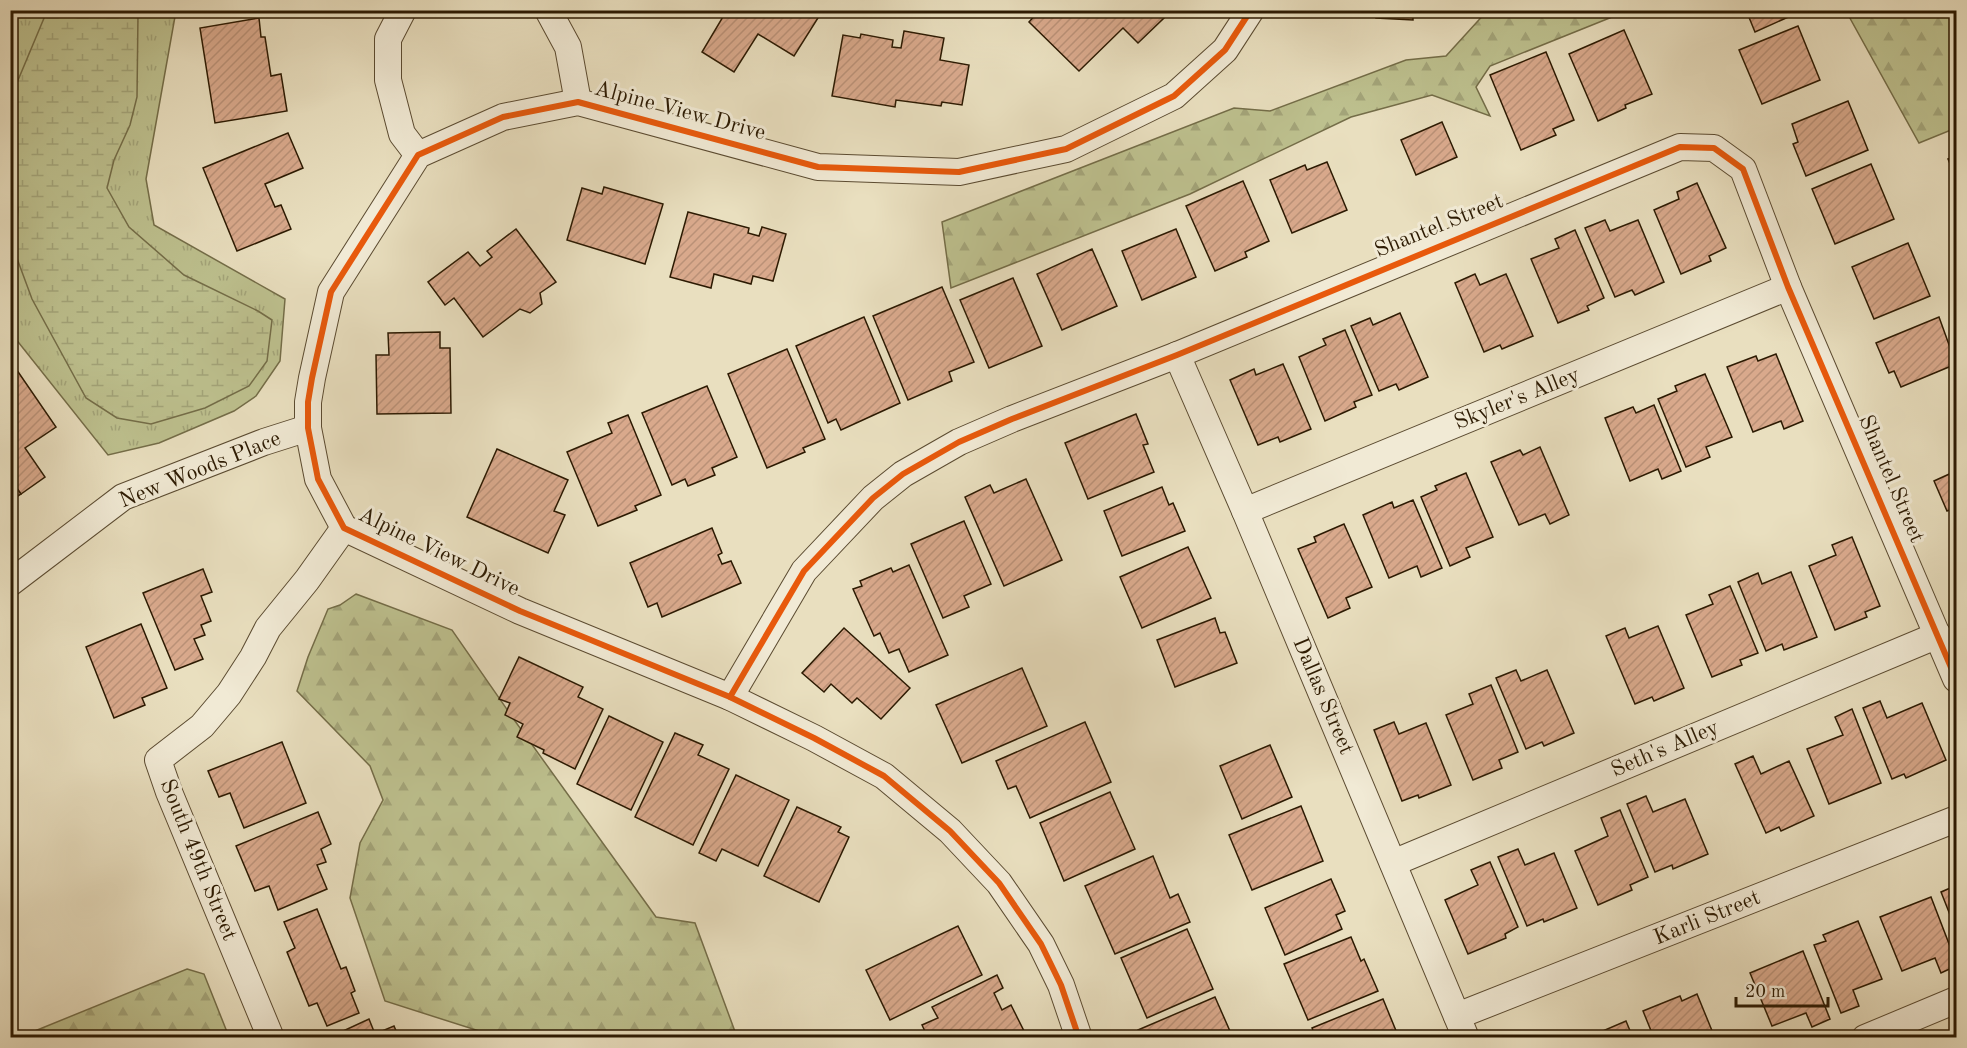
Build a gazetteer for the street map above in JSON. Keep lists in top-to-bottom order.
{
  "streets": {
    "street": [
      "Alpine View Drive",
      "Shantel Street",
      "Skyler's Alley",
      "New Woods Place",
      "Dallas Street",
      "Seth's Alley",
      "South 49th Street",
      "Karli Street"
    ]
  },
  "crossings": [
    ["Alpine View Drive", "Shantel Street"],
    ["Alpine View Drive", "New Woods Place"],
    ["Alpine View Drive", "South 49th Street"],
    ["Shantel Street", "Skyler's Alley"],
    ["Shantel Street", "Dallas Street"],
    ["Shantel Street", "Seth's Alley"],
    ["Skyler's Alley", "Dallas Street"],
    ["Dallas Street", "Seth's Alley"],
    ["Dallas Street", "Karli Street"]
  ],
  "scale_bar": "20 m"
}
